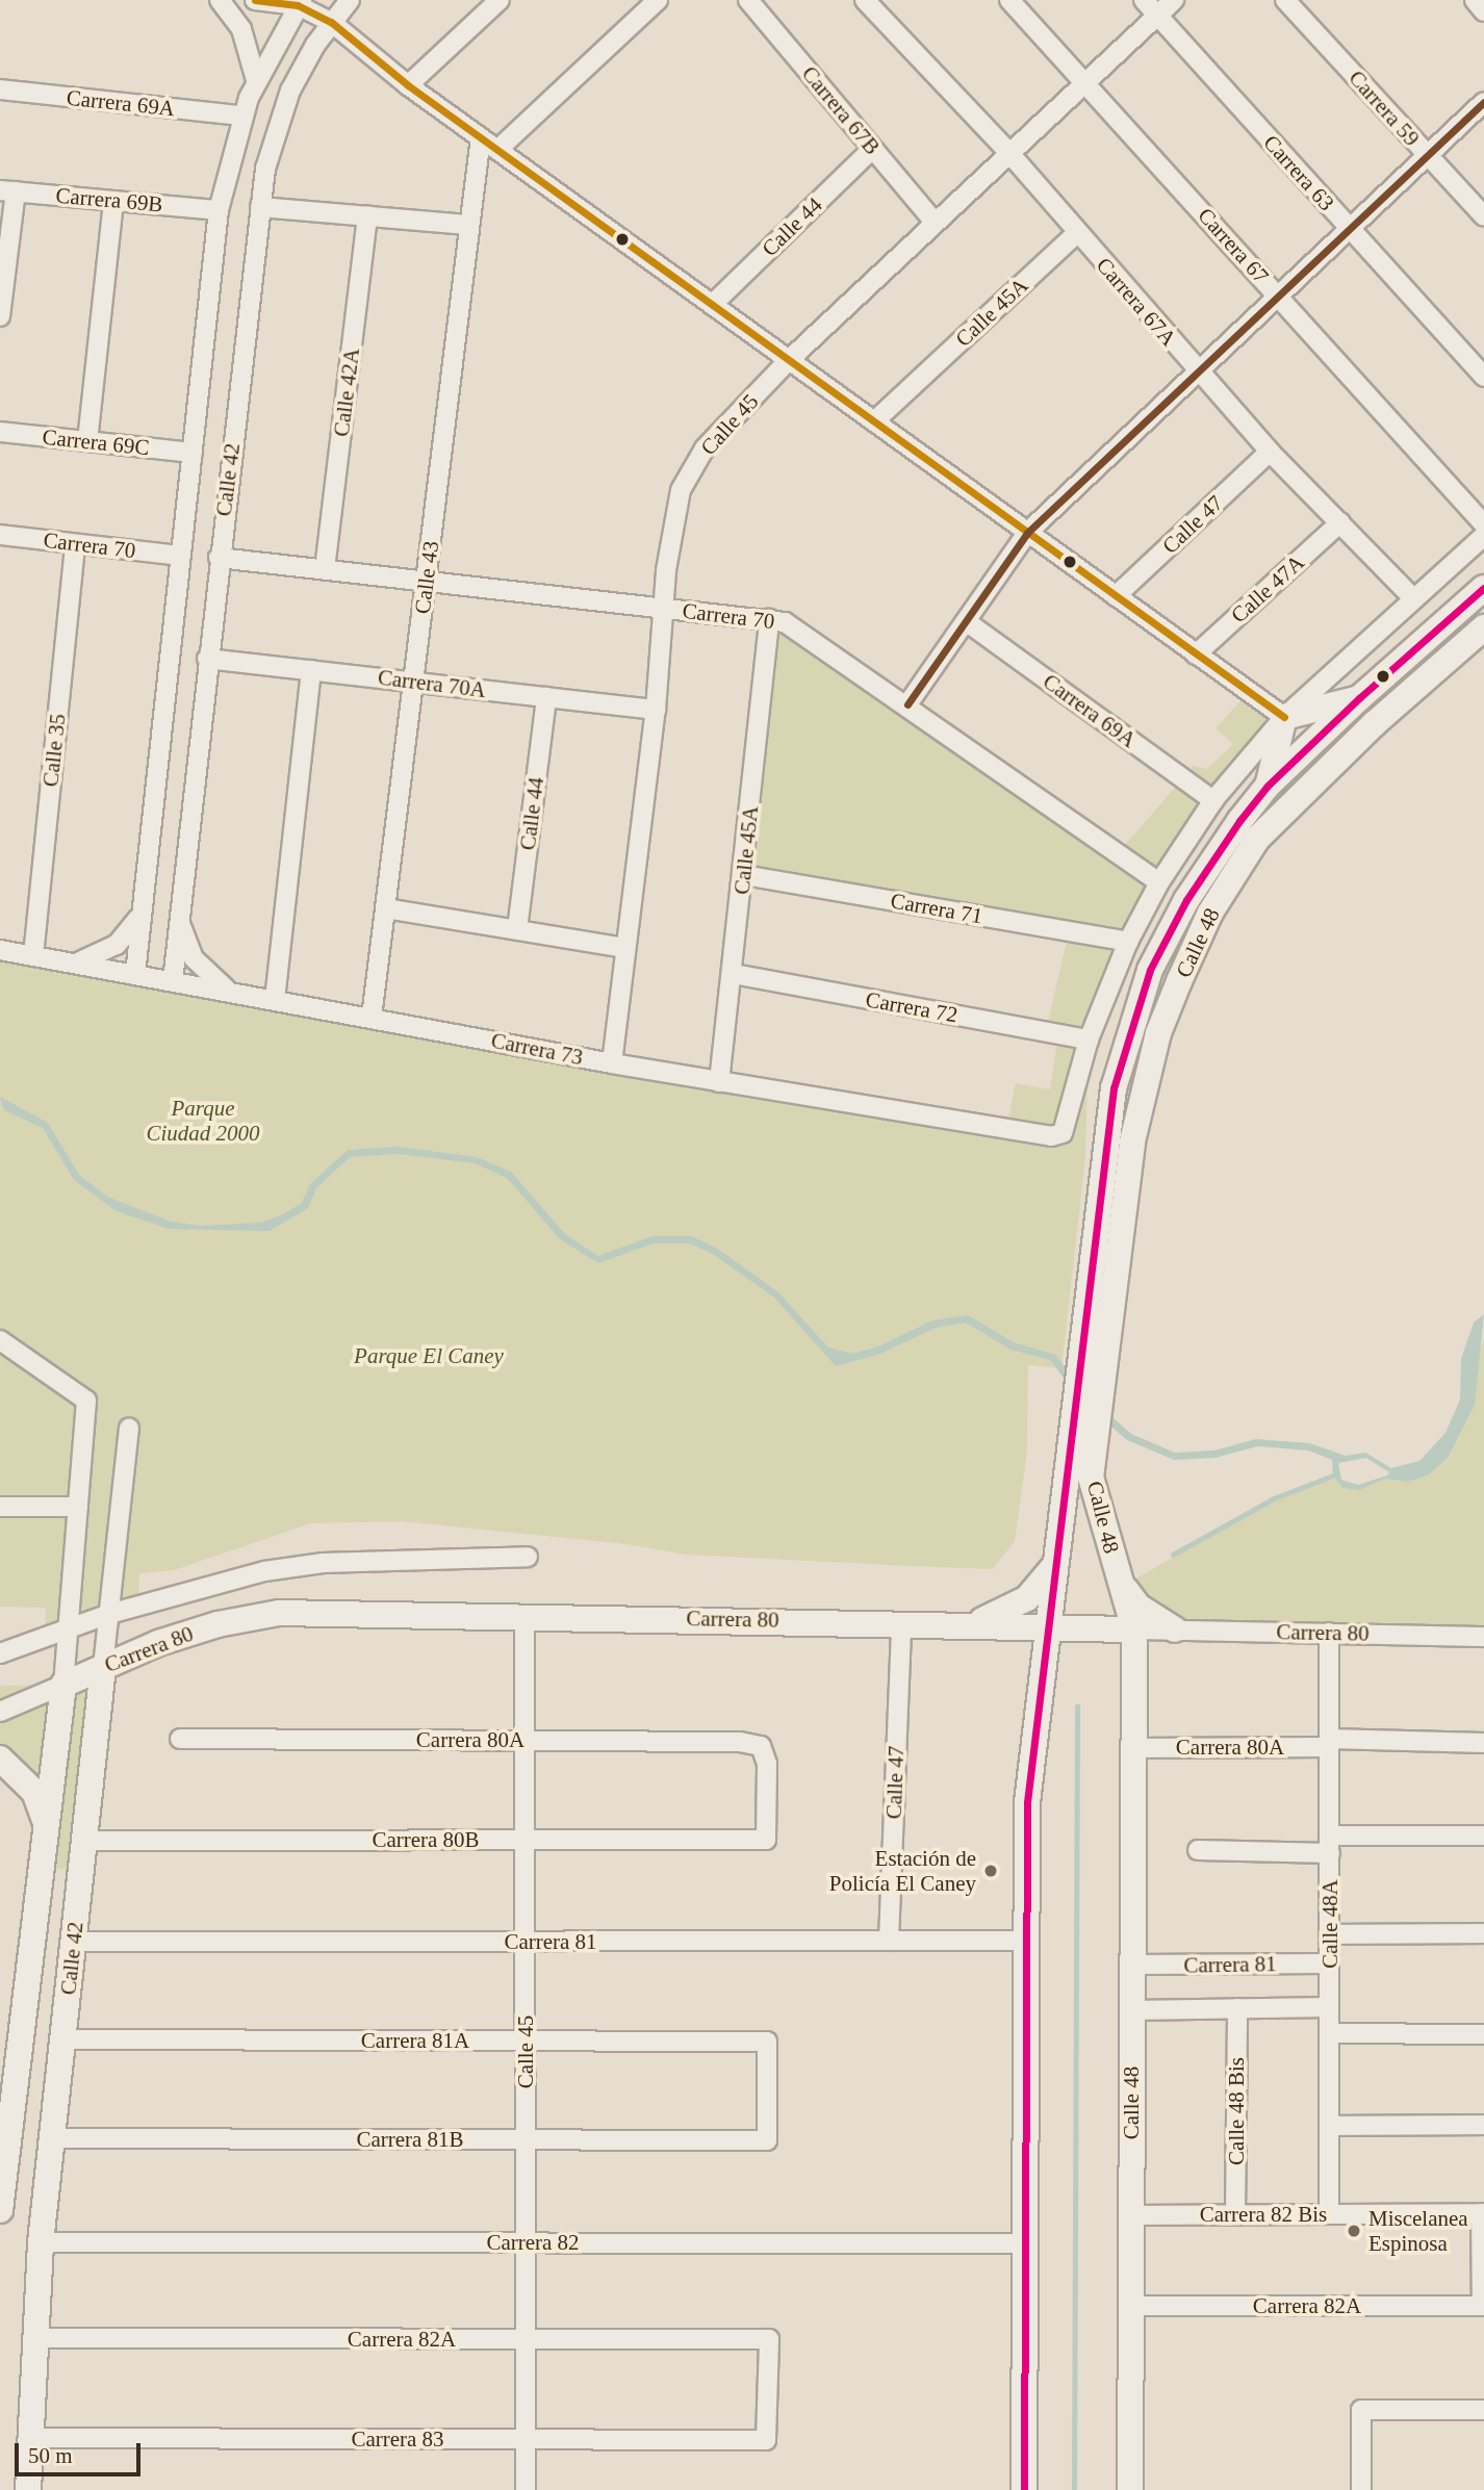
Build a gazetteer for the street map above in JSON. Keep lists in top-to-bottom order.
{
  "streets": {
    "main road": ["Calle 42", "Calle 48", "Carrera 80"],
    "street": [
      "Carrera 69A",
      "Carrera 59",
      "Carrera 67B",
      "Carrera 63",
      "Carrera 69B",
      "Calle 44",
      "Carrera 67",
      "Carrera 67A",
      "Calle 45A",
      "Calle 42A",
      "Calle 45",
      "Carrera 69C",
      "Calle 47",
      "Carrera 70",
      "Calle 43",
      "Calle 47A",
      "Carrera 70A",
      "Calle 35",
      "Carrera 71",
      "Carrera 72",
      "Carrera 73",
      "Carrera 80A",
      "Carrera 80B",
      "Calle 48A",
      "Carrera 81",
      "Carrera 81A",
      "Calle 48 Bis",
      "Carrera 81B",
      "Carrera 82 Bis",
      "Carrera 82",
      "Carrera 82A",
      "Carrera 83"
    ]
  },
  "crossings": [
    ["Carrera 69A", "Calle 42"],
    ["Carrera 67B", "Calle 44"],
    ["Carrera 67B", "Calle 45"],
    ["Carrera 63", "Calle 45"],
    ["Carrera 69B", "Calle 42"],
    ["Calle 44", "Carrera 70A"],
    ["Carrera 67", "Calle 45"],
    ["Carrera 67A", "Calle 45A"],
    ["Carrera 67A", "Calle 45"],
    ["Carrera 67A", "Calle 47"],
    ["Carrera 67A", "Calle 47A"],
    ["Calle 45A", "Carrera 70"],
    ["Calle 45A", "Carrera 71"],
    ["Calle 45A", "Carrera 72"],
    ["Calle 45A", "Carrera 73"],
    ["Calle 42A", "Carrera 70"],
    ["Calle 45", "Carrera 70"],
    ["Calle 45", "Carrera 70A"],
    ["Calle 45", "Carrera 73"],
    ["Calle 45", "Carrera 80"],
    ["Calle 45", "Carrera 80A"],
    ["Calle 45", "Carrera 80B"],
    ["Calle 45", "Carrera 81"],
    ["Calle 45", "Carrera 81A"],
    ["Calle 45", "Carrera 81B"],
    ["Calle 45", "Carrera 82"],
    ["Calle 45", "Carrera 82A"],
    ["Calle 45", "Carrera 83"],
    ["Carrera 69C", "Calle 42"],
    ["Calle 42", "Carrera 70"],
    ["Calle 42", "Carrera 70A"],
    ["Calle 42", "Carrera 73"],
    ["Calle 42", "Carrera 80"],
    ["Calle 42", "Carrera 80B"],
    ["Calle 42", "Carrera 81"],
    ["Calle 42", "Carrera 81A"],
    ["Calle 42", "Carrera 81B"],
    ["Calle 42", "Carrera 82"],
    ["Calle 42", "Carrera 82A"],
    ["Calle 42", "Carrera 83"],
    ["Calle 47", "Carrera 80"],
    ["Calle 47", "Carrera 81"],
    ["Carrera 70", "Calle 43"],
    ["Carrera 70", "Calle 35"],
    ["Calle 43", "Carrera 70A"],
    ["Calle 43", "Carrera 73"],
    ["Calle 35", "Carrera 73"],
    ["Calle 48", "Carrera 80"],
    ["Calle 48", "Carrera 80A"],
    ["Calle 48", "Carrera 81"],
    ["Calle 48", "Carrera 82 Bis"],
    ["Calle 48", "Carrera 82"],
    ["Calle 48", "Carrera 82A"],
    ["Carrera 72", "Carrera 73"],
    ["Carrera 80", "Calle 48A"],
    ["Carrera 80A", "Carrera 80B"],
    ["Carrera 80A", "Calle 48A"],
    ["Calle 48A", "Carrera 81"],
    ["Calle 48A", "Carrera 82 Bis"],
    ["Carrera 81", "Calle 48 Bis"],
    ["Carrera 81A", "Carrera 81B"],
    ["Calle 48 Bis", "Carrera 82 Bis"],
    ["Carrera 82A", "Carrera 83"]
  ],
  "parks": ["Parque Ciudad 2000", "Parque El Caney"],
  "places": ["Estación de Policía El Caney", "Miscelanea Espinosa"],
  "scale_bar": "50 m"
}
